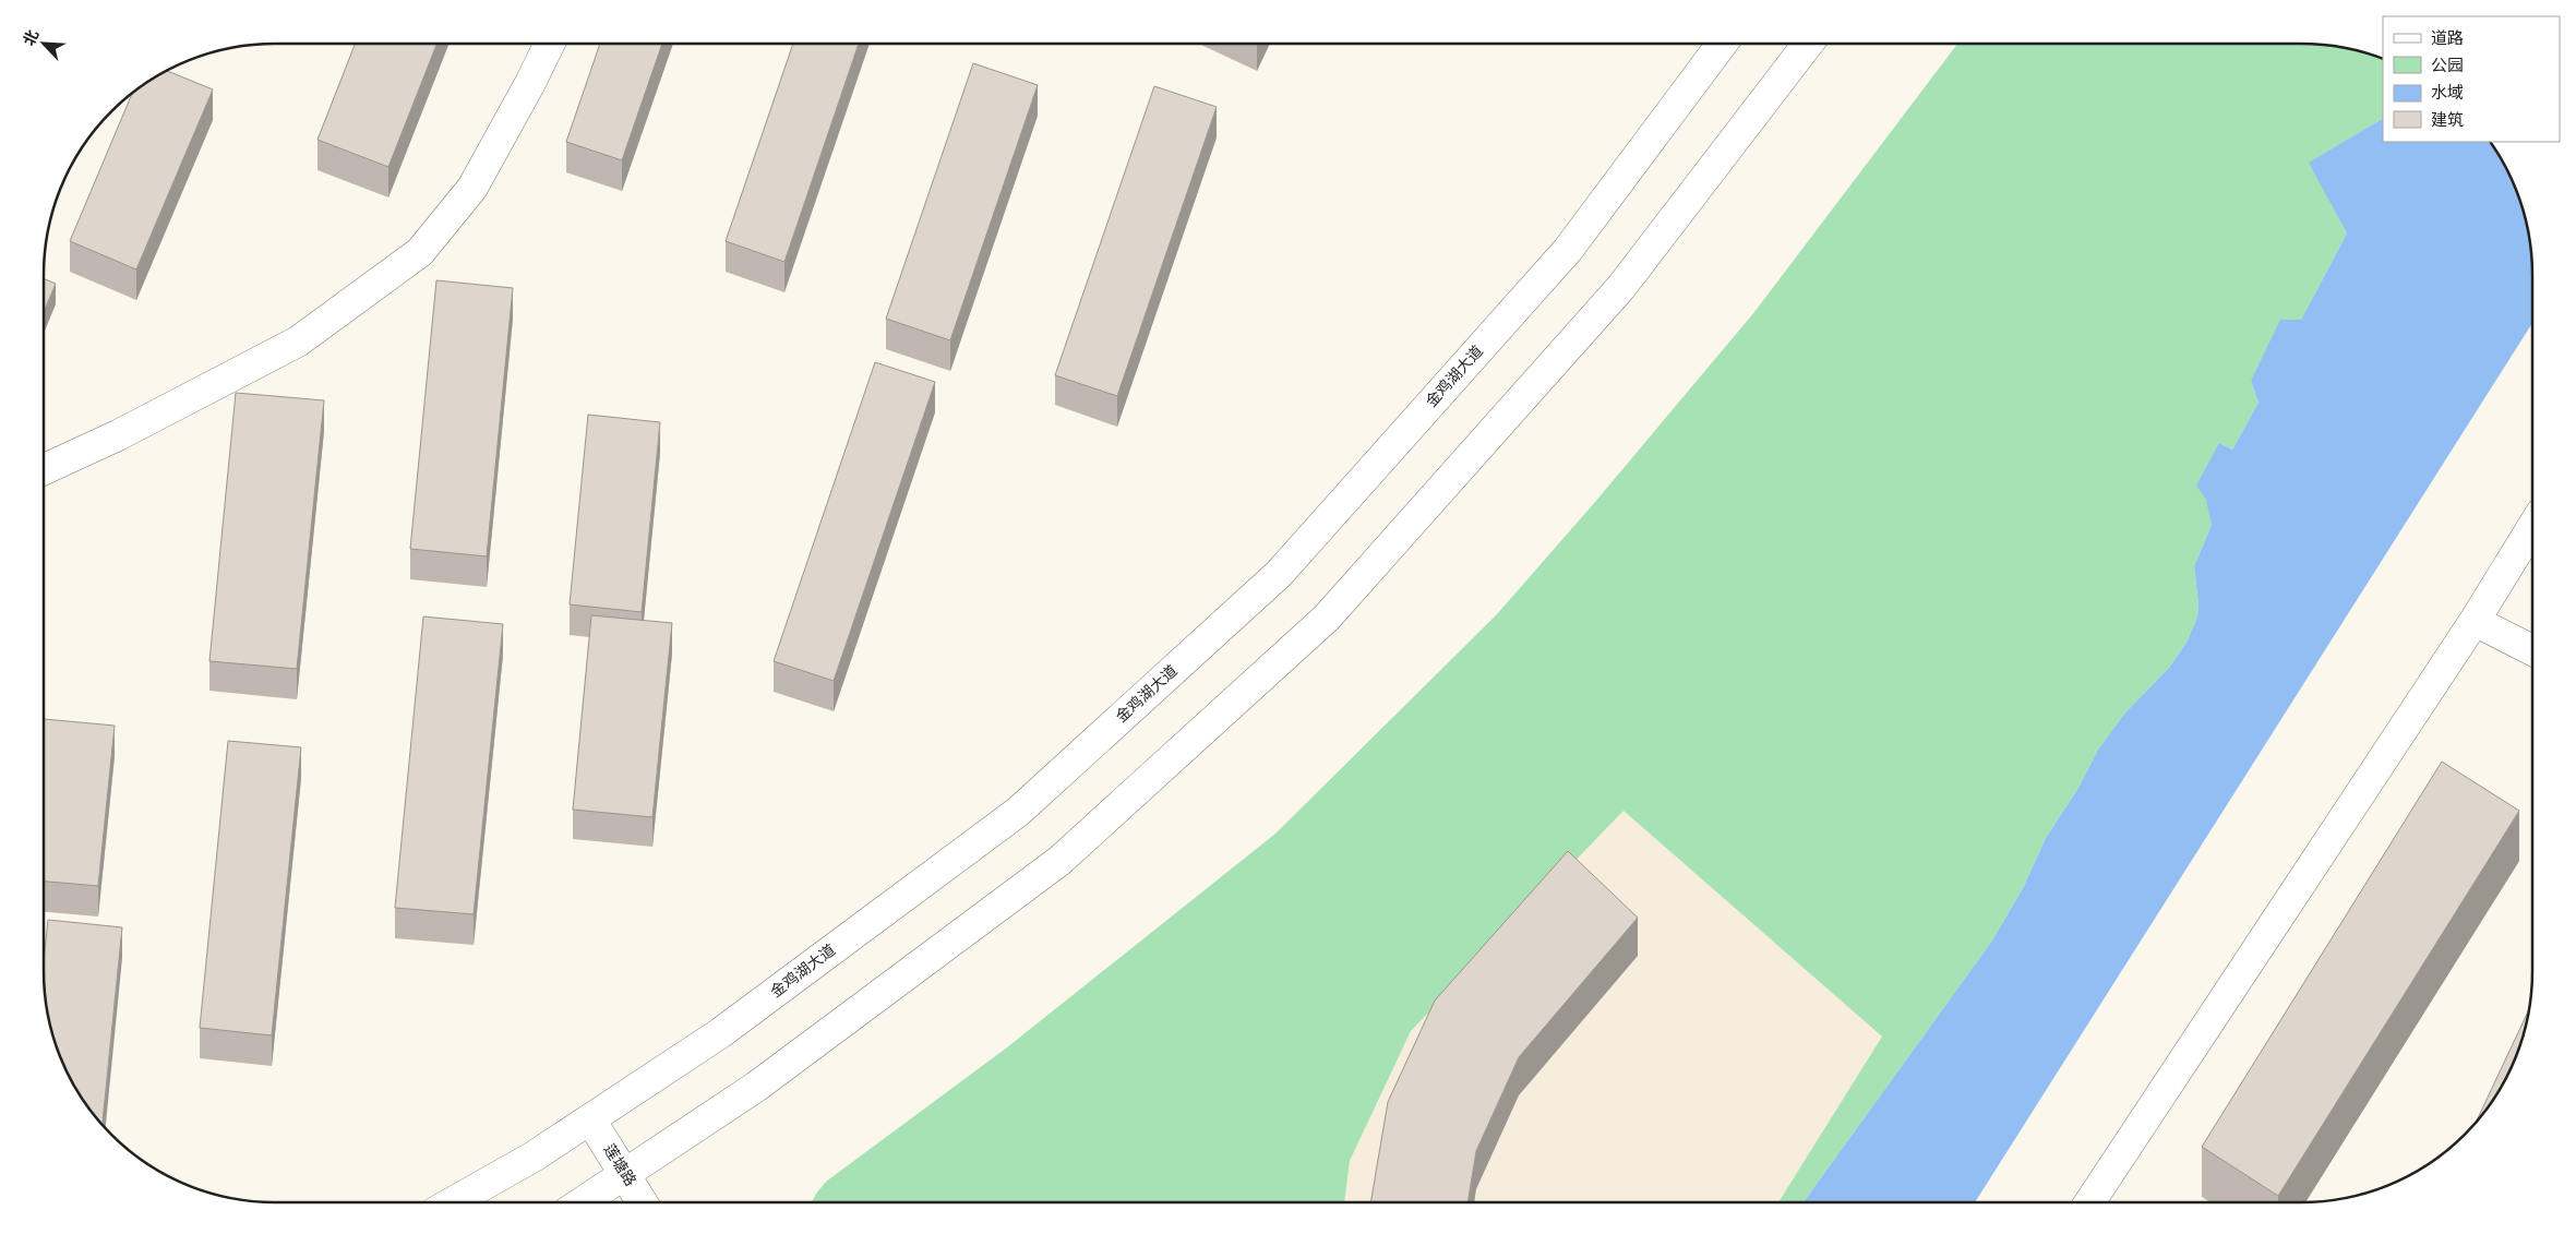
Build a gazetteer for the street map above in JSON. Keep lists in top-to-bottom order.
{
  "streets": {
    "main road": ["金鸡湖大道", "莲塘路"]
  },
  "crossings": [
    ["金鸡湖大道", "莲塘路"]
  ],
  "legend": [
    "道路",
    "公园",
    "水域",
    "建筑"
  ],
  "north": "top left"
}
